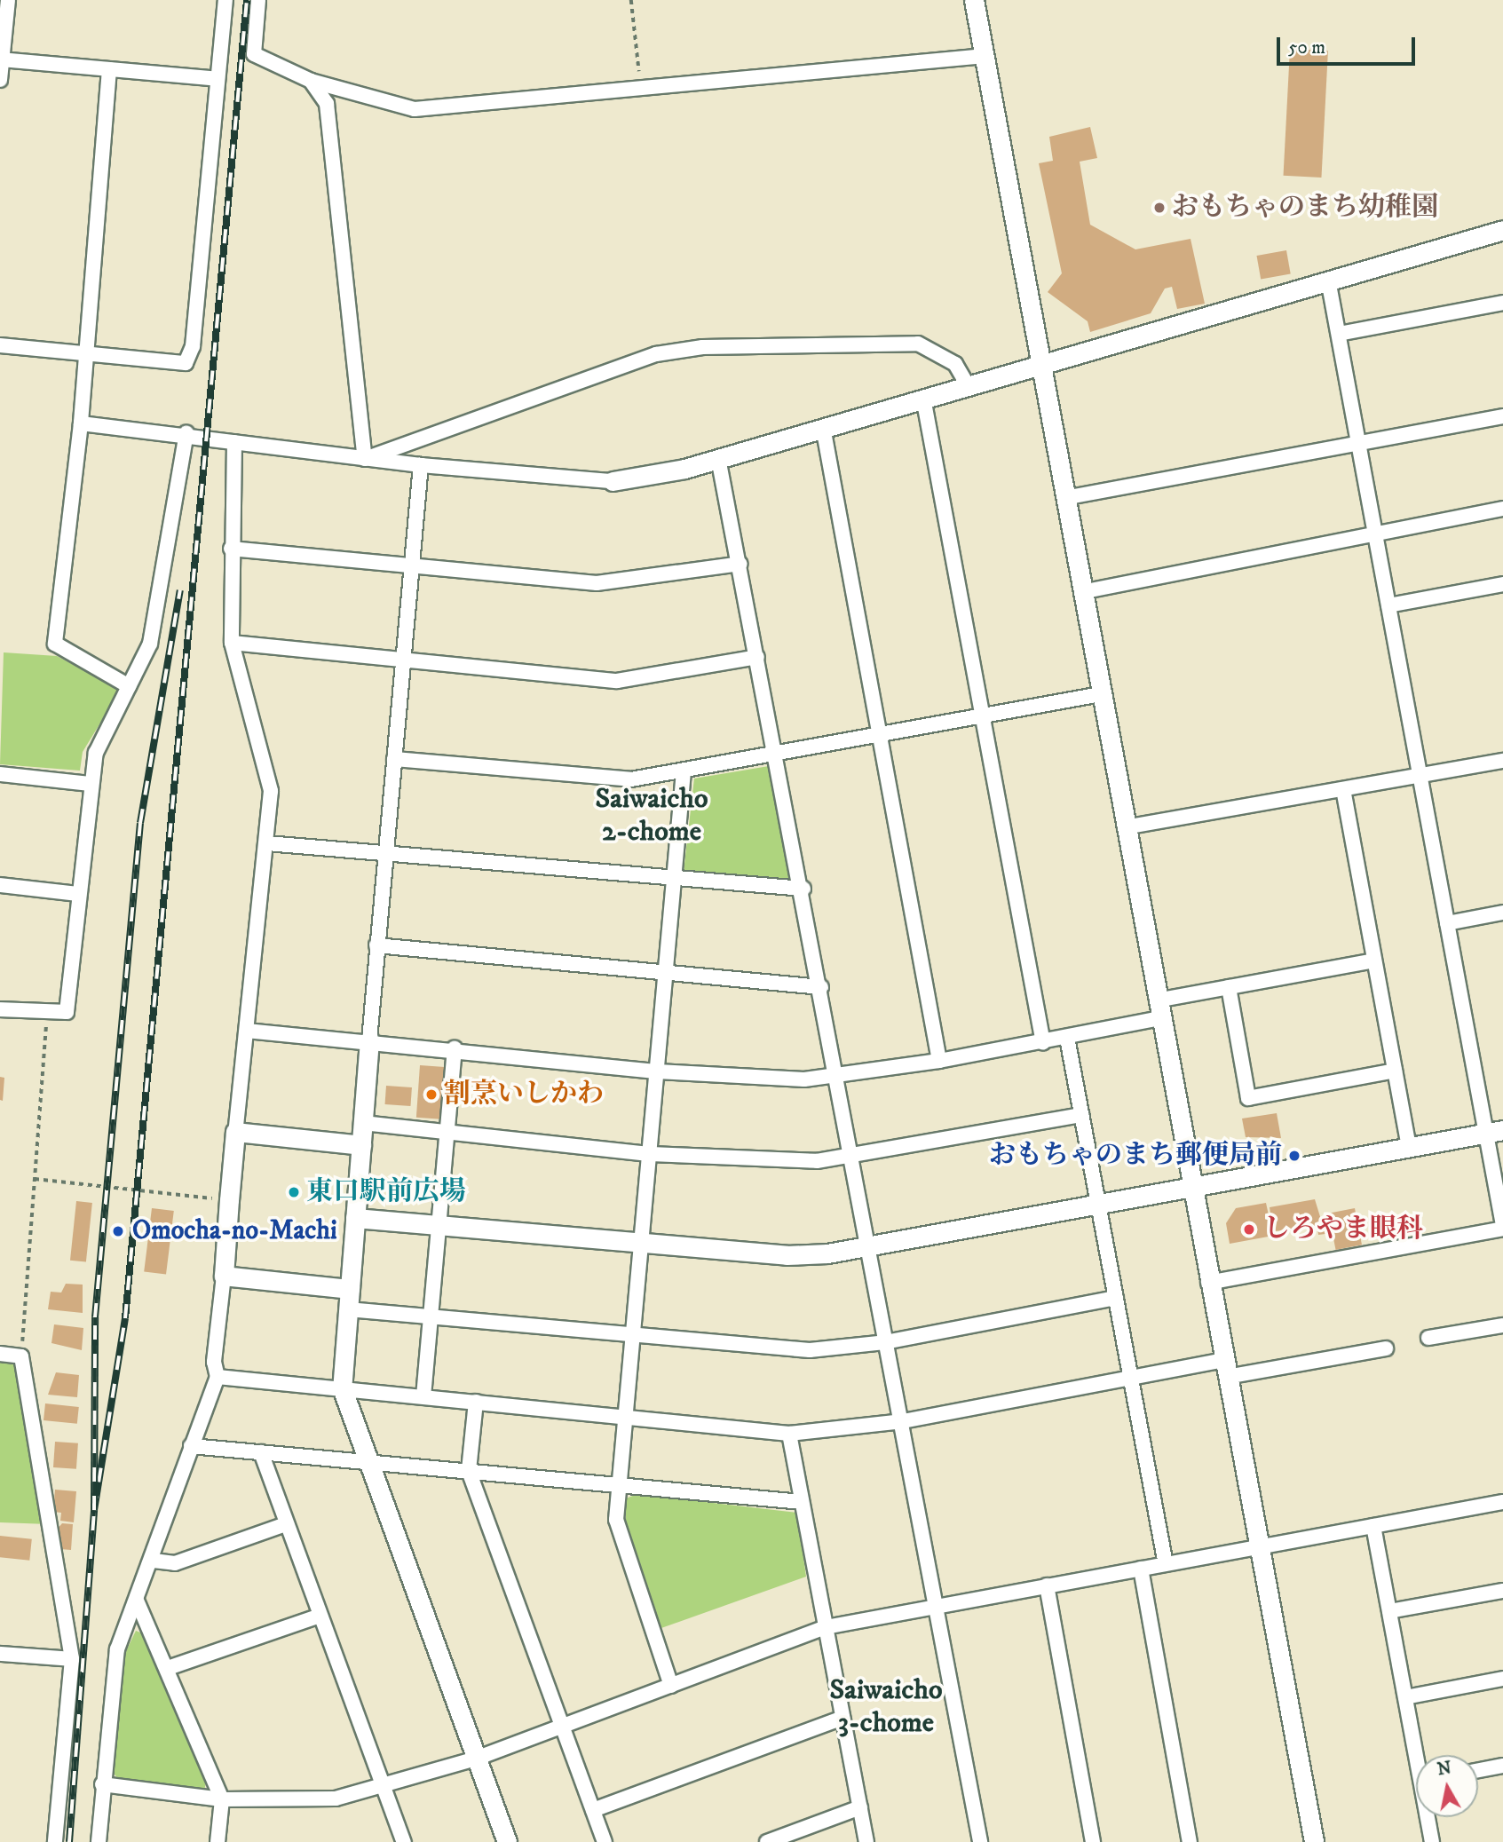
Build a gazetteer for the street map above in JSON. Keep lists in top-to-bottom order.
{
  "districts": ["Saiwaicho 2-chome", "Saiwaicho 3-chome"],
  "places": [
    "おもちゃのまち幼稚園",
    "割烹いしかわ",
    "おもちゃのまち郵便局前",
    "東口駅前広場",
    "しろやま眼科",
    "Omocha-no-Machi"
  ],
  "scale_bar": "50 m",
  "north": "top"
}
